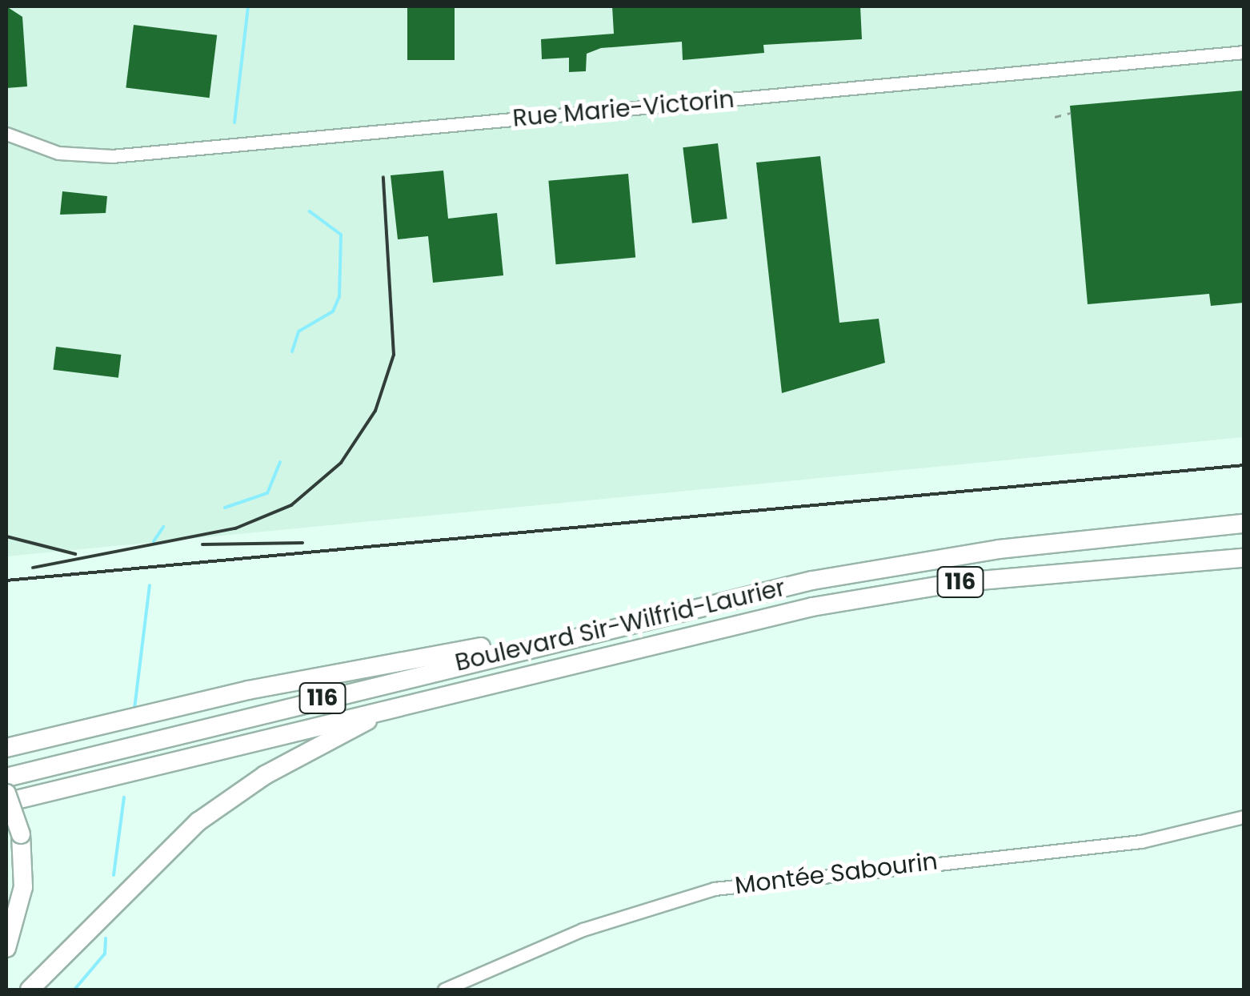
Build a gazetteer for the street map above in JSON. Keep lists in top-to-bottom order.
{
  "streets": {
    "highway": ["116", "Boulevard Sir-Wilfrid-Laurier"],
    "street": ["Rue Marie-Victorin", "Montée Sabourin"]
  }
}
